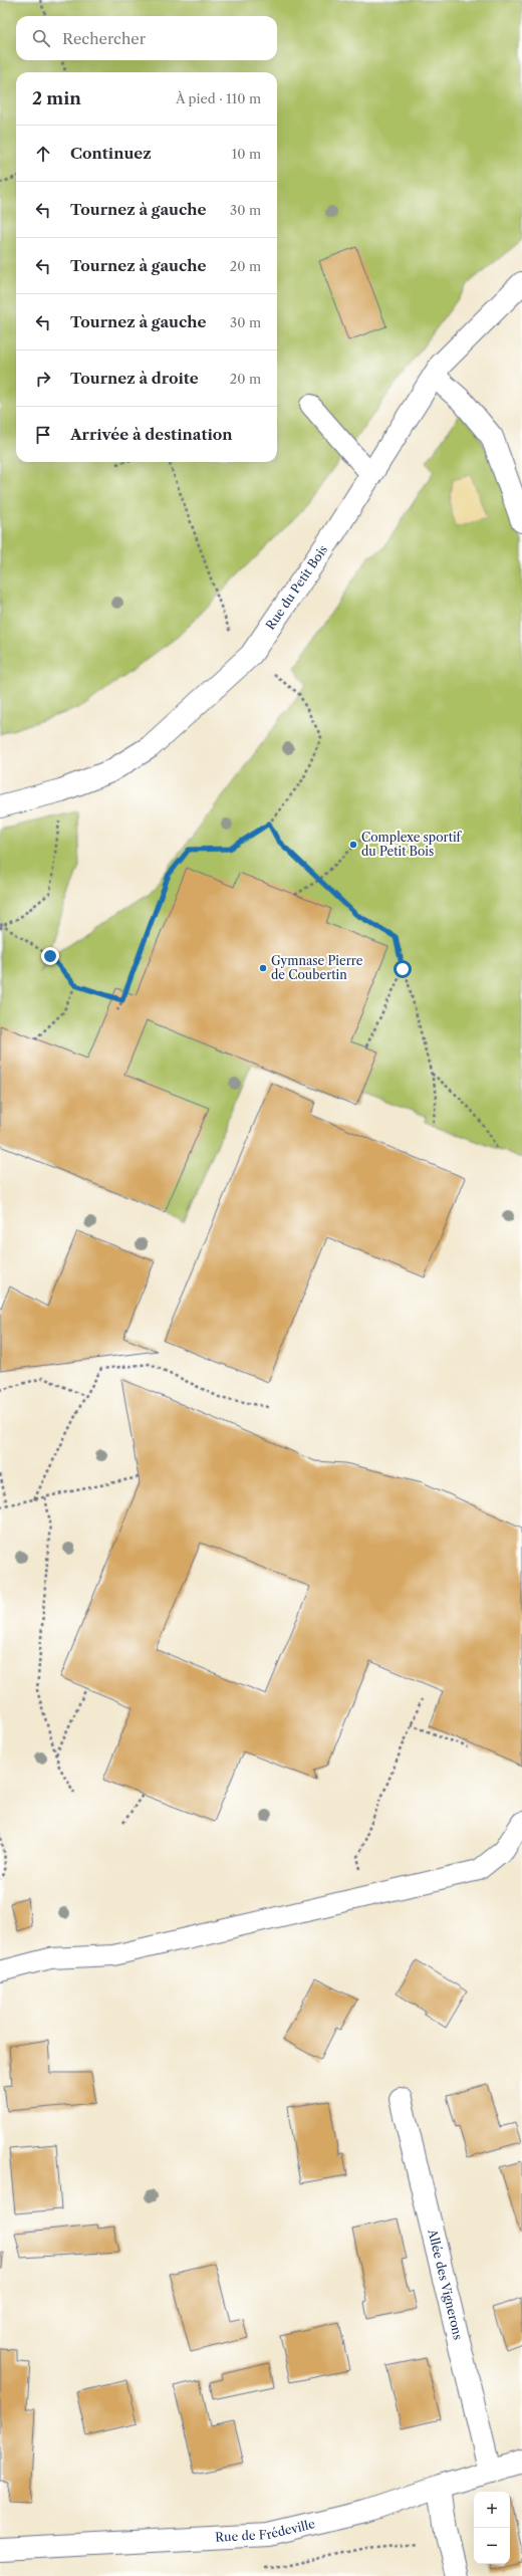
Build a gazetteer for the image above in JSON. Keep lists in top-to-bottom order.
{
  "streets": {
    "street": ["Rue du Petit Bois", "Allée des Vignerons", "Rue de Frédeville"]
  },
  "crossings": [
    ["Allée des Vignerons", "Rue de Frédeville"]
  ],
  "places": ["Complexe sportif du Petit Bois", "Gymnase Pierre de Coubertin"],
  "page": {
    "search": "Rechercher",
    "heading": ["2 min", "À pied · 110 m"],
    "list": [
      ["Continuez", "10 m"],
      ["Tournez à gauche", "30 m"],
      ["Tournez à gauche", "20 m"],
      ["Tournez à gauche", "30 m"],
      ["Tournez à droite", "20 m"],
      "Arrivée à destination"
    ],
    "map_buttons": ["+", "−"]
  }
}
